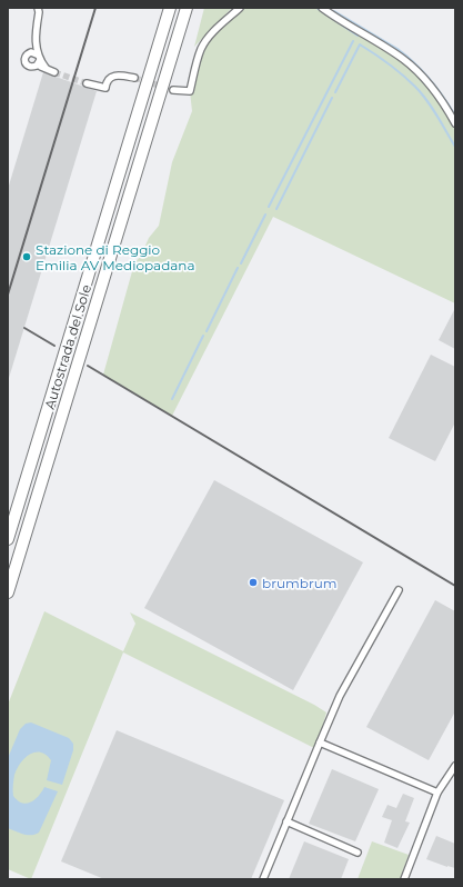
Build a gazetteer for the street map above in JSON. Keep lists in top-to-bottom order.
{
  "streets": {
    "highway": ["Autostrada del Sole"]
  },
  "places": ["Stazione di Reggio Emilia AV Mediopadana", "brumbrum"]
}
